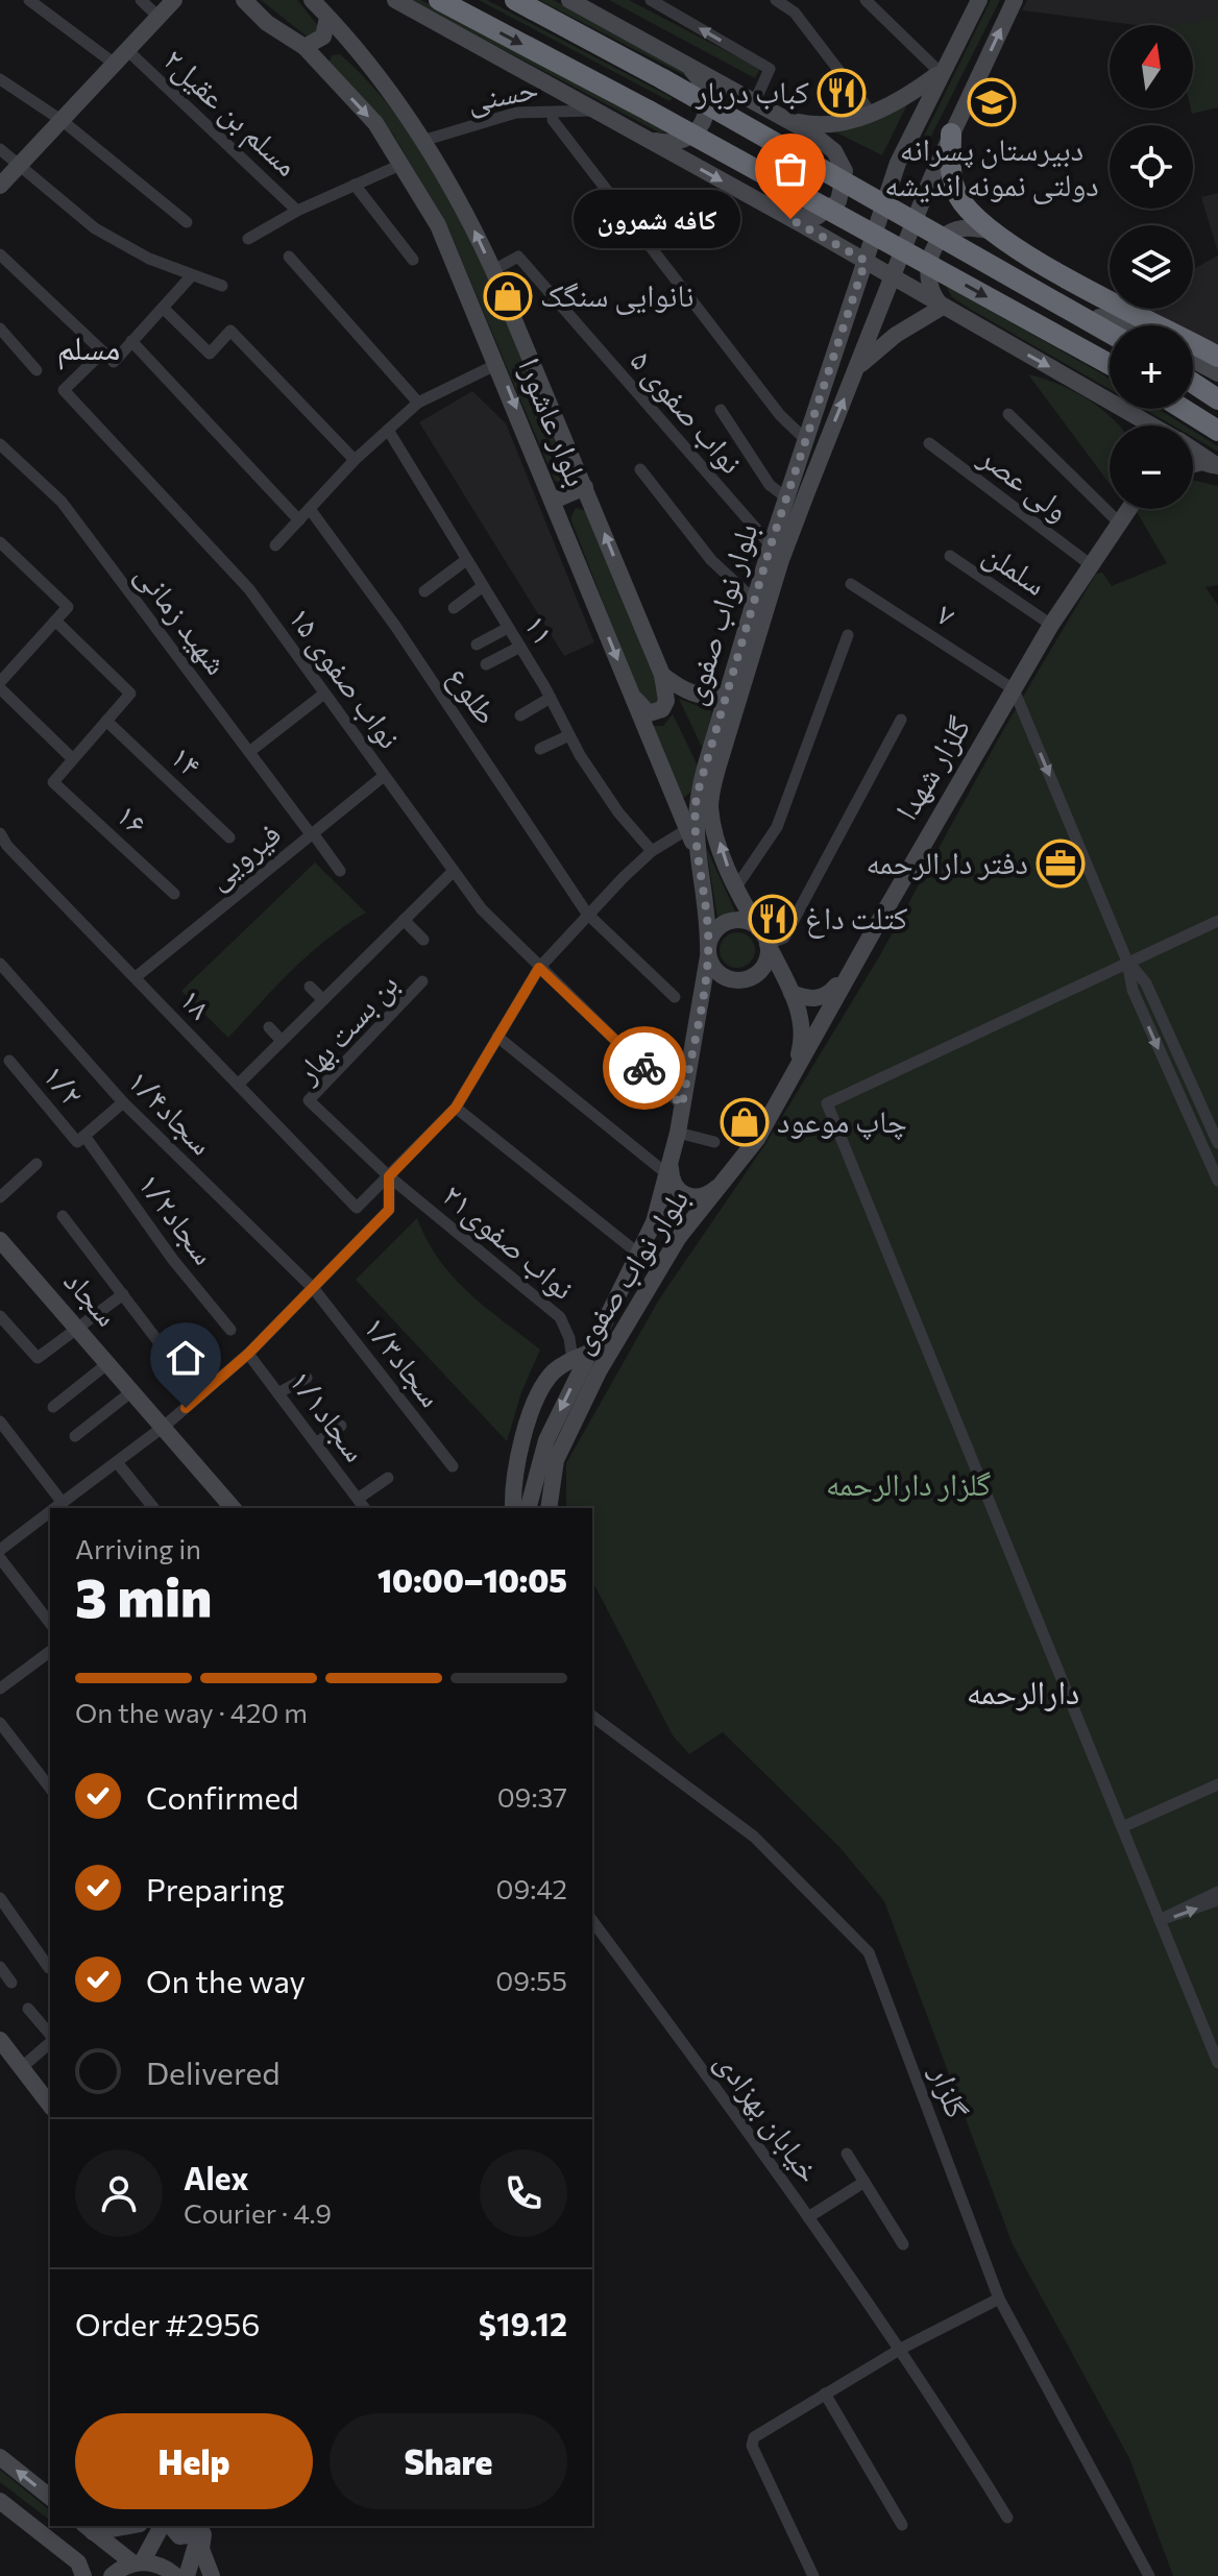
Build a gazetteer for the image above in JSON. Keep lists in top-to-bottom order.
{
  "streets": {
    "main road": [
      "بلوار عاشورا",
      "بلوار نواب صفوی",
      "گلزار شهدا",
      "سجاد"
    ],
    "street": [
      "حسنی",
      "مسلم بن عقیل۲",
      "نواب صفوی ۵",
      "ولی عصر",
      "سلملن",
      "۷",
      "شهید زمانی",
      "۱۱",
      "نواب صفوی ۱۵",
      "طلوع",
      "۱۴",
      "۱۶",
      "فیرویی",
      "۱۸",
      "بن بست بهار",
      "۱/۲",
      "۱/۴سجاد",
      "۱/۲سجاد",
      "۲۱نواب صفوی",
      "۱/۳سجاد",
      "۱/۱سجاد",
      "گلزار",
      "خیابان بهزادی"
    ]
  },
  "crossings": [
    ["حسنی", "بلوار عاشورا"],
    ["نواب صفوی ۵", "بلوار عاشورا"],
    ["نواب صفوی ۵", "بلوار نواب صفوی"],
    ["بلوار عاشورا", "بلوار نواب صفوی"],
    ["ولی عصر", "گلزار شهدا"],
    ["سلملن", "گلزار شهدا"],
    ["بلوار نواب صفوی", "نواب صفوی ۱۵"],
    ["بلوار نواب صفوی", "گلزار شهدا"],
    ["۷", "گلزار شهدا"],
    ["شهید زمانی", "فیرویی"],
    ["نواب صفوی ۱۵", "فیرویی"],
    ["فیرویی", "۱۸"],
    ["۱۸", "بن بست بهار"],
    ["۱۸", "۲۱نواب صفوی"],
    ["بن بست بهار", "۲۱نواب صفوی"],
    ["۱/۲", "۱/۲سجاد"],
    ["۱/۴سجاد", "۱/۳سجاد"]
  ],
  "districts": ["مسلم", "دارالرحمه"],
  "parks": ["گلزار دارالرحمه"],
  "places": {
    "restaurant": ["کباب دربار", "کتلت داغ"],
    "school or university": ["دبیرستان پسرانه دولتی نمونه اندیشه"],
    "other": ["کافه شمرون"],
    "shop": ["نانوایی سنگک", "چاپ موعود"],
    "office": ["دفتر دارالرحمه"]
  },
  "north": "top",
  "page": {
    "map_buttons": ["+", "−"],
    "bubble": "کافه شمرون",
    "heading": ["3 min", "Arriving in", "10:00–10:05"],
    "panel": [
      "Alex",
      "Courier · 4.9",
      "Order #2956",
      "$19.12"
    ],
    "bar": "On the way · 420 m",
    "list": [
      ["Confirmed", "09:37"],
      ["Preparing", "09:42"],
      ["On the way", "09:55"],
      "Delivered"
    ],
    "buttons": ["Help", "Share"]
  }
}
